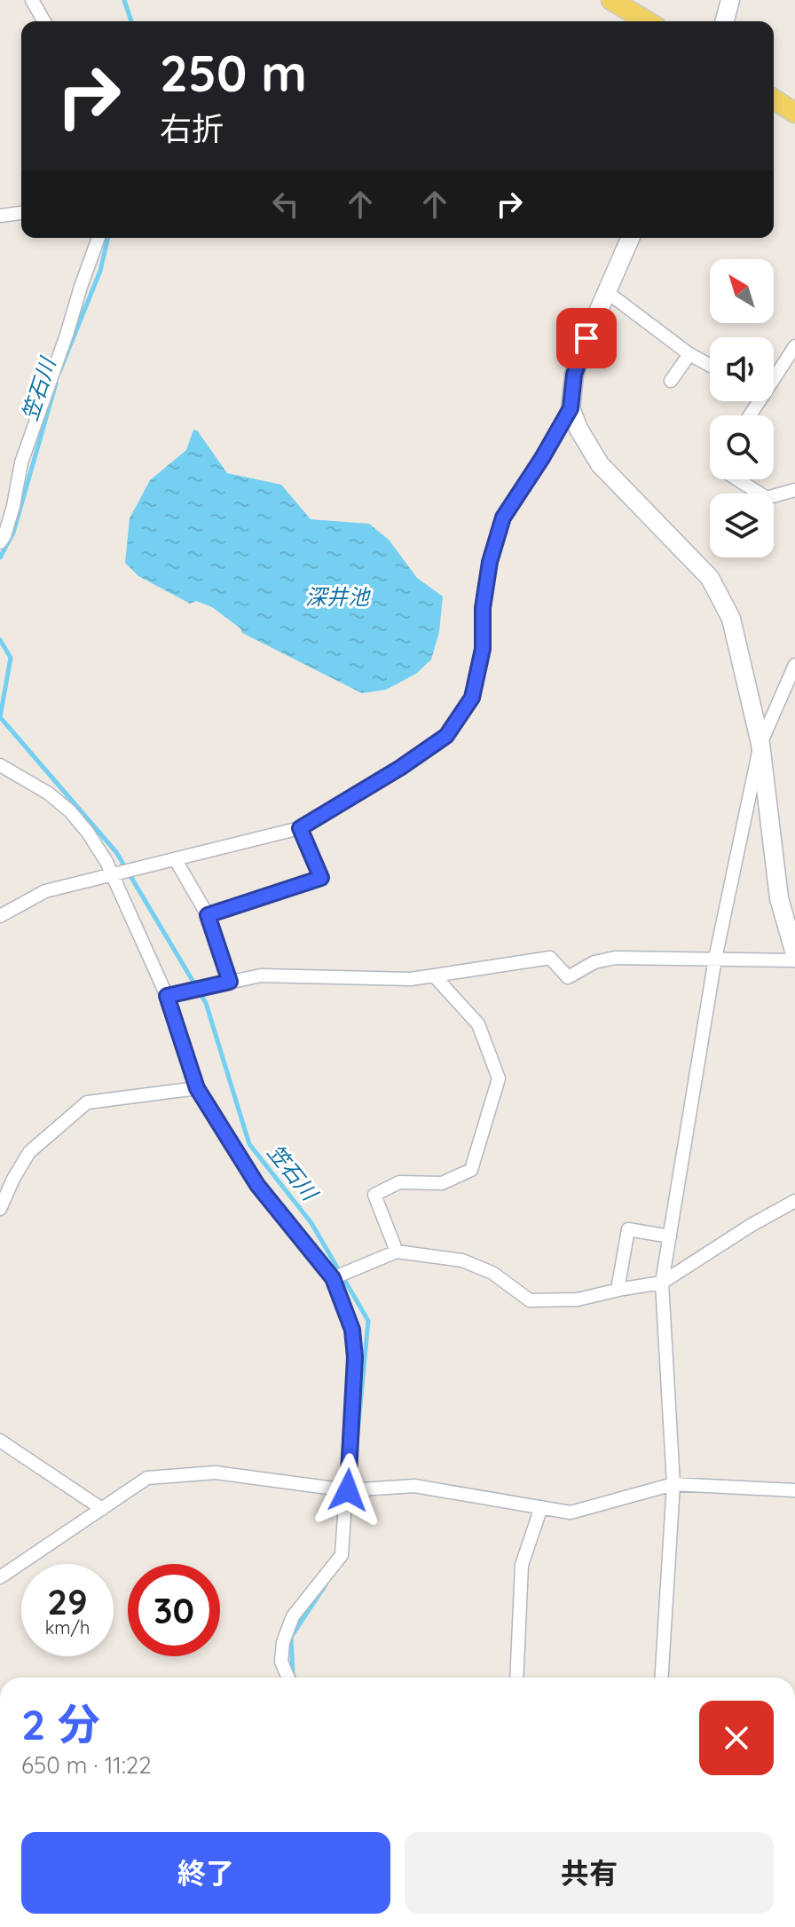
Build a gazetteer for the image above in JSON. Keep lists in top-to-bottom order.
{
  "water": ["笠石川", "深井池"],
  "north": "top left",
  "page": {
    "turn": ["250 m", "右折"],
    "speed": "29 km/h",
    "limit": "30",
    "heading": ["2 分", "650 m · 11:22"],
    "buttons": ["終了", "共有"]
  }
}
